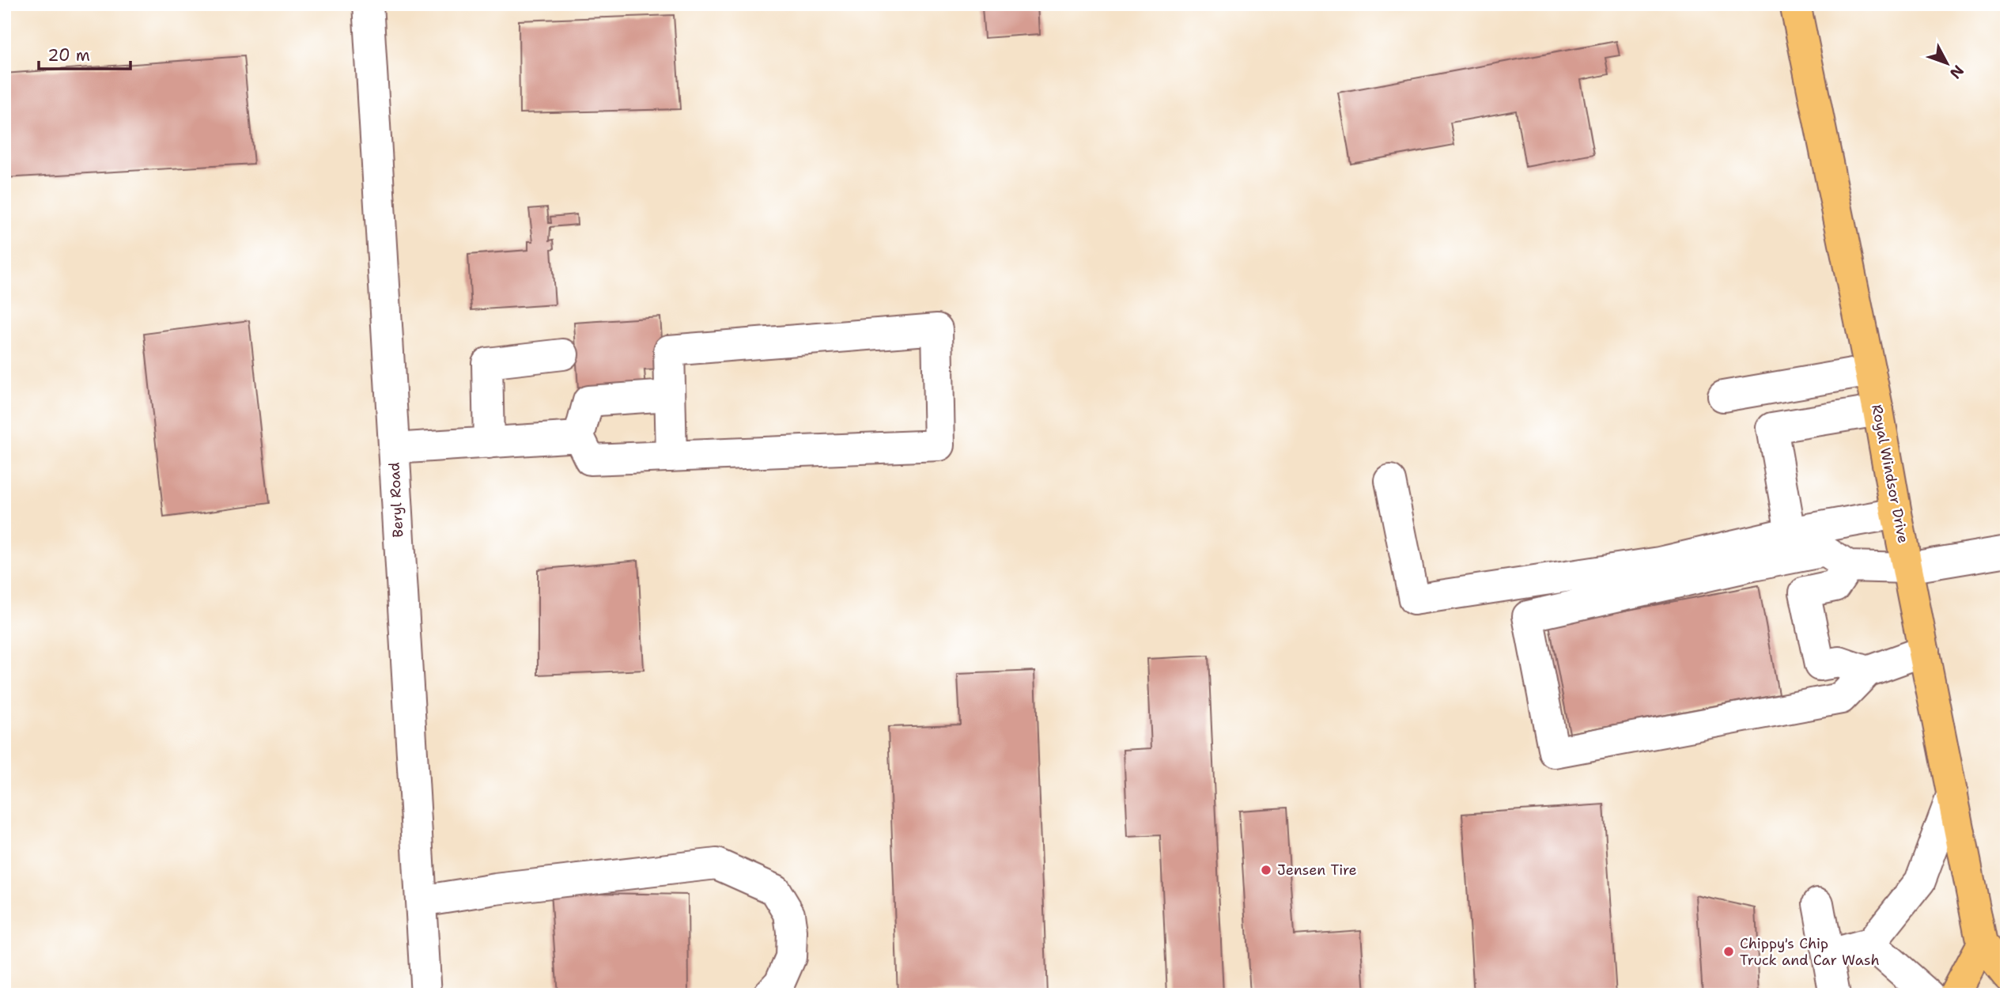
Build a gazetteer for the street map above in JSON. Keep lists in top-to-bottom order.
{
  "streets": {
    "main road": ["Royal Windsor Drive"],
    "street": ["Beryl Road"]
  },
  "places": ["Jensen Tire", "Chippy's Chip Truck and Car Wash"],
  "scale_bar": "20 m",
  "north": "bottom right"
}
